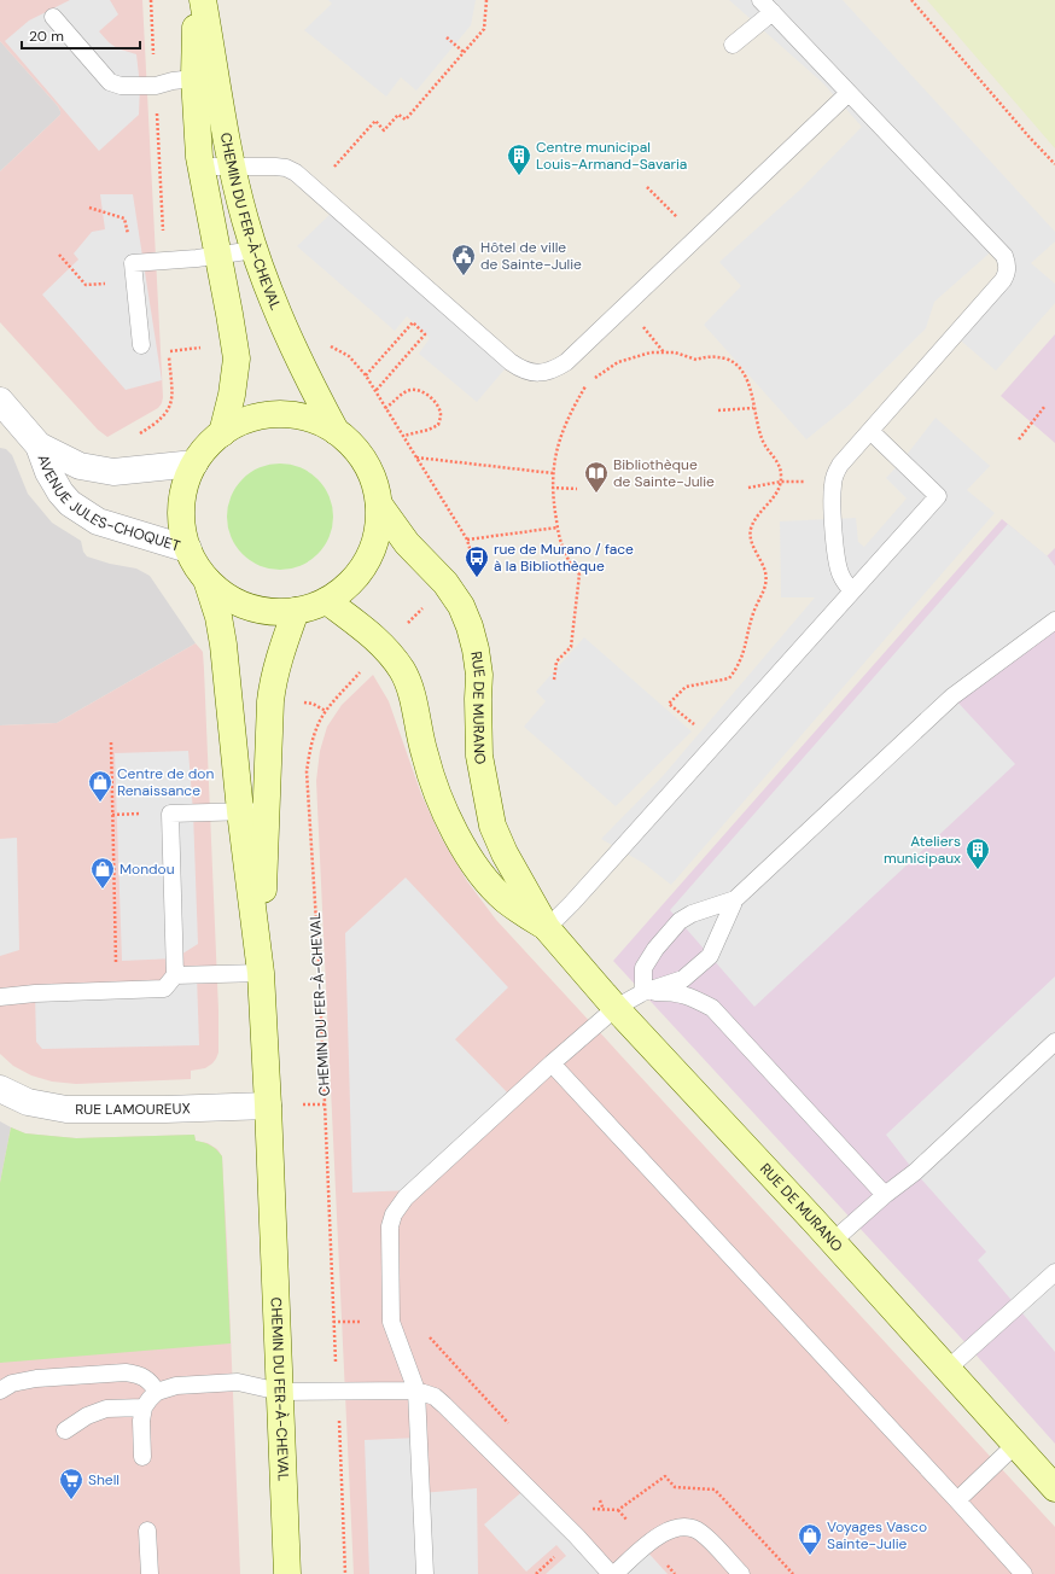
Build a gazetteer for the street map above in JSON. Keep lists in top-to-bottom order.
{
  "streets": {
    "street": [
      "CHEMIN DU FER-À-CHEVAL",
      "AVENUE JULES-CHOQUET",
      "RUE DE MURANO",
      "RUE LAMOUREUX"
    ]
  },
  "crossings": [
    ["CHEMIN DU FER-À-CHEVAL", "RUE LAMOUREUX"]
  ],
  "places": {
    "building": ["Centre municipal Louis-Armand-Savaria", "Ateliers municipaux"],
    "public building": ["Hôtel de ville de Sainte-Julie"],
    "library": ["Bibliothèque de Sainte-Julie"],
    "bus stop": ["rue de Murano / face à la Bibliothèque"],
    "shop": ["Centre de don Renaissance", "Mondou", "Voyages Vasco Sainte-Julie"],
    "supermarket": ["Shell"]
  },
  "scale_bar": "20 m"
}
